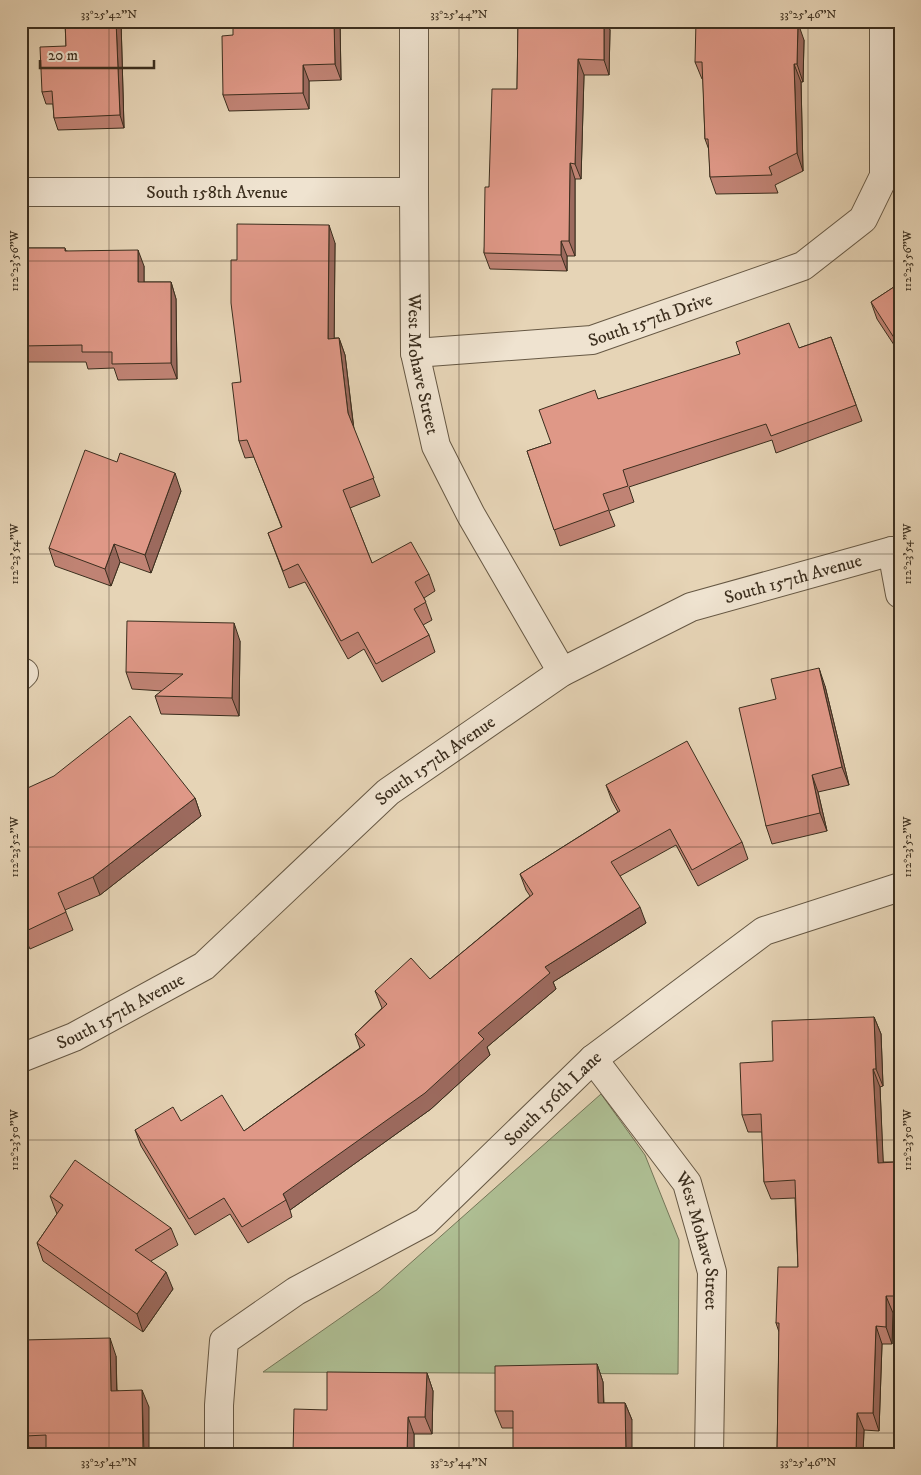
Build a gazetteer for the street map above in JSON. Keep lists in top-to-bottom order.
{
  "streets": {
    "street": [
      "South 158th Avenue",
      "South 157th Drive",
      "West Mohave Street",
      "South 157th Avenue",
      "South 156th Lane"
    ]
  },
  "crossings": [
    ["South 158th Avenue", "West Mohave Street"],
    ["South 157th Drive", "West Mohave Street"],
    ["West Mohave Street", "South 157th Avenue"],
    ["West Mohave Street", "South 156th Lane"]
  ],
  "scale_bar": "20 m",
  "coordinates": [
    "33°25'42\"N",
    "33°25'44\"N",
    "33°25'46\"N",
    "112°23'56\"W",
    "112°23'54\"W",
    "112°23'52\"W",
    "112°23'50\"W"
  ]
}
